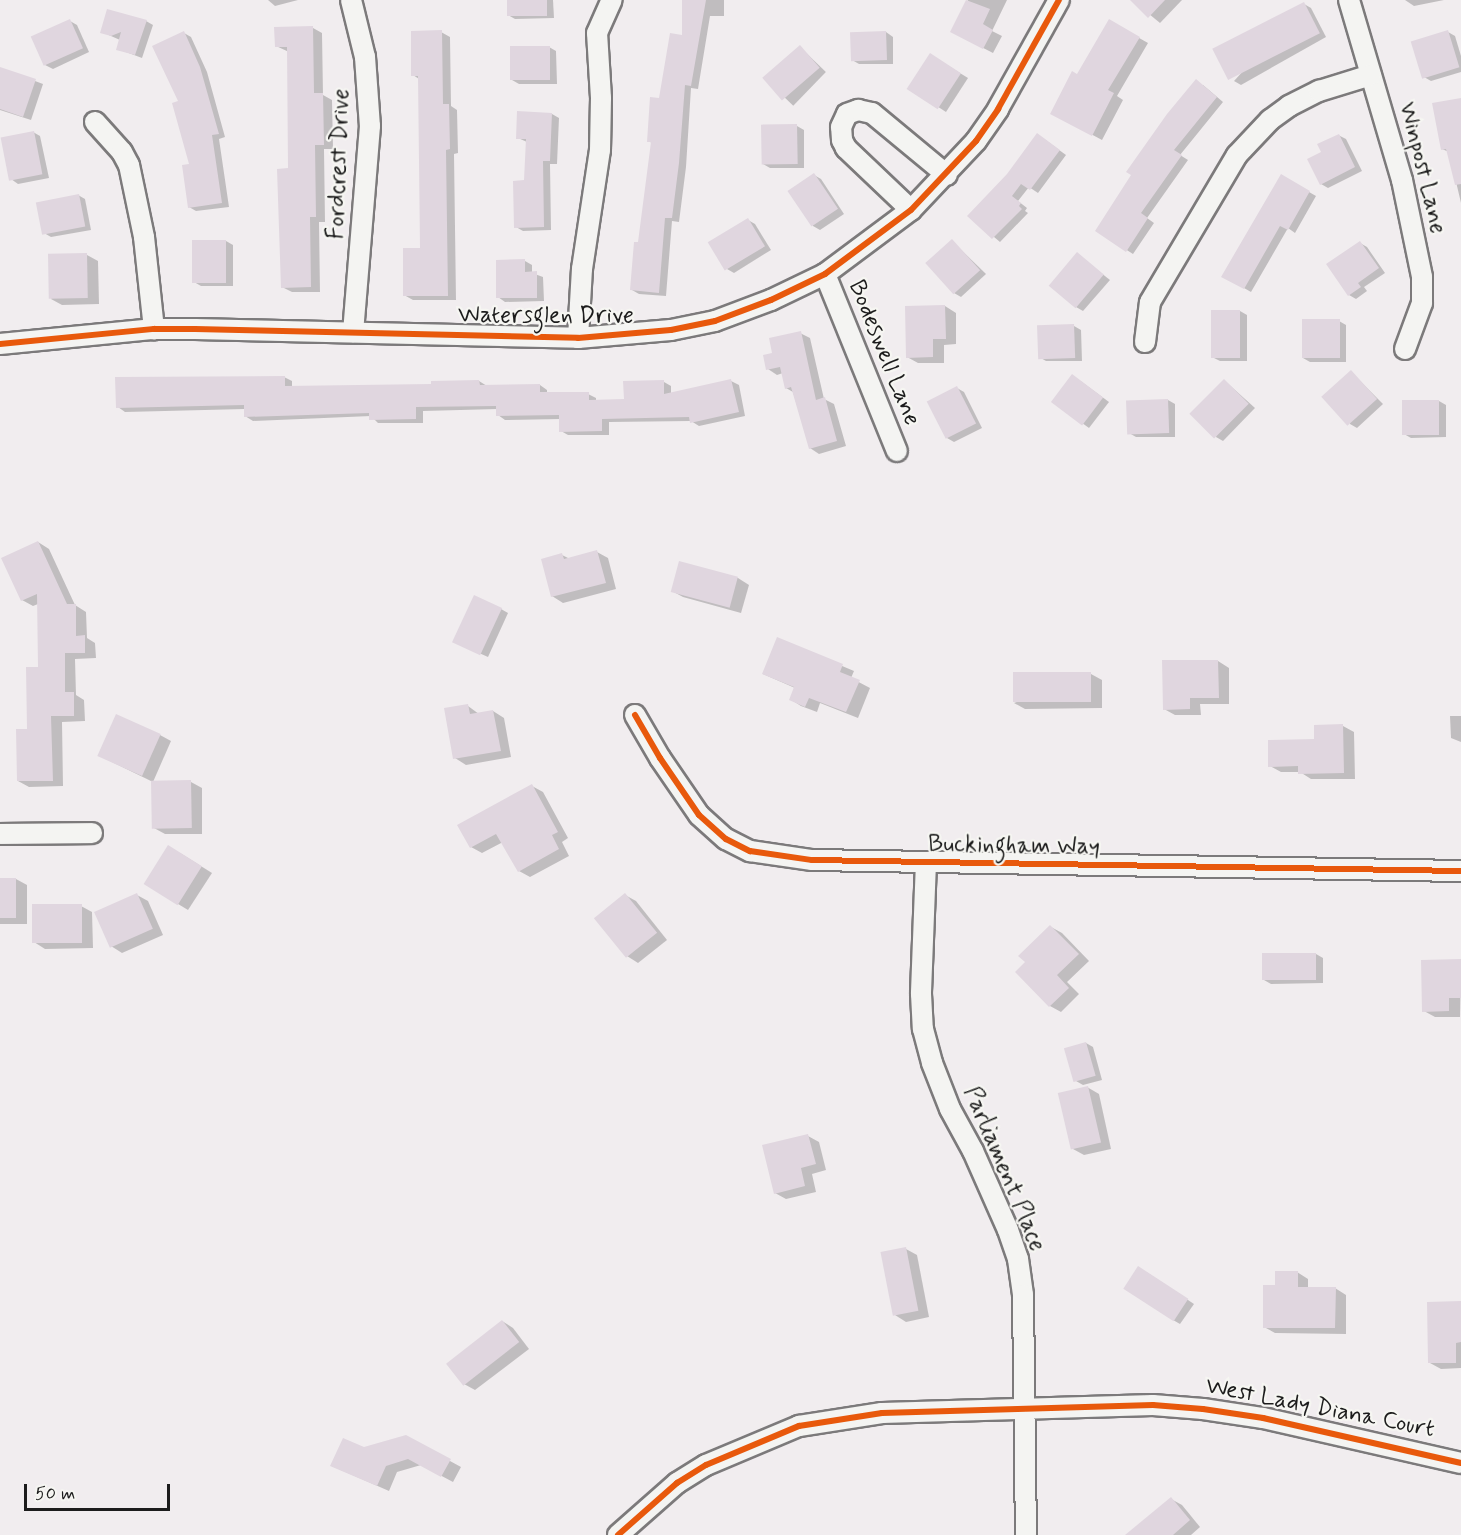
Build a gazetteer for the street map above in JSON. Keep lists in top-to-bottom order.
{
  "streets": {
    "street": [
      "Fordcrest Drive",
      "Winpost Lane",
      "Watersglen Drive",
      "Bodeswell Lane",
      "Buckingham Way",
      "Parliament Place",
      "West Lady Diana Court"
    ]
  },
  "crossings": [
    ["Fordcrest Drive", "Watersglen Drive"],
    ["Watersglen Drive", "Bodeswell Lane"],
    ["Buckingham Way", "Parliament Place"],
    ["Parliament Place", "West Lady Diana Court"]
  ],
  "scale_bar": "50 m"
}
